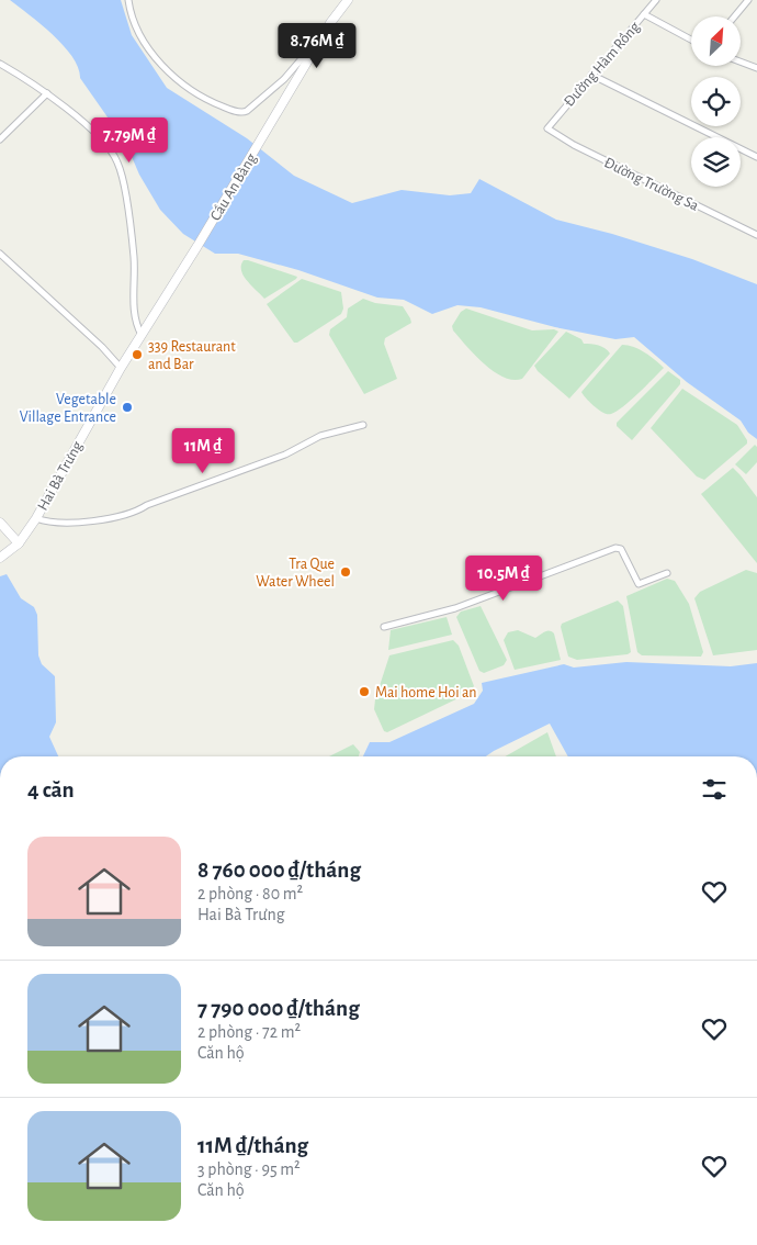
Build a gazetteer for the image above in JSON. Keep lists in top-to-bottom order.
{
  "streets": {
    "street": [
      "Đường Hàm Rồng",
      "Đường Trường Sa",
      "Cầu An Bàng",
      "Hai Bà Trưng"
    ]
  },
  "crossings": [
    ["Đường Hàm Rồng", "Đường Trường Sa"],
    ["Cầu An Bàng", "Hai Bà Trưng"]
  ],
  "places": [
    "339 Restaurant and Bar",
    "Vegetable Village Entrance",
    "Tra Que Water Wheel",
    "Mai home Hoi an"
  ],
  "north": "top right",
  "page": {
    "price": [
      "8.76M ₫",
      "7.79M ₫",
      "11M ₫",
      "10.5M ₫"
    ],
    "heading": "4 căn",
    "list": [
      {
        "name": "8 760 000 ₫/tháng",
        "note": "2 phòng · 80 m² · Hai Bà Trưng"
      },
      {
        "name": "7 790 000 ₫/tháng",
        "note": "2 phòng · 72 m² · Căn hộ"
      },
      {
        "name": "11M ₫/tháng",
        "note": "3 phòng · 95 m² · Căn hộ"
      }
    ]
  }
}
